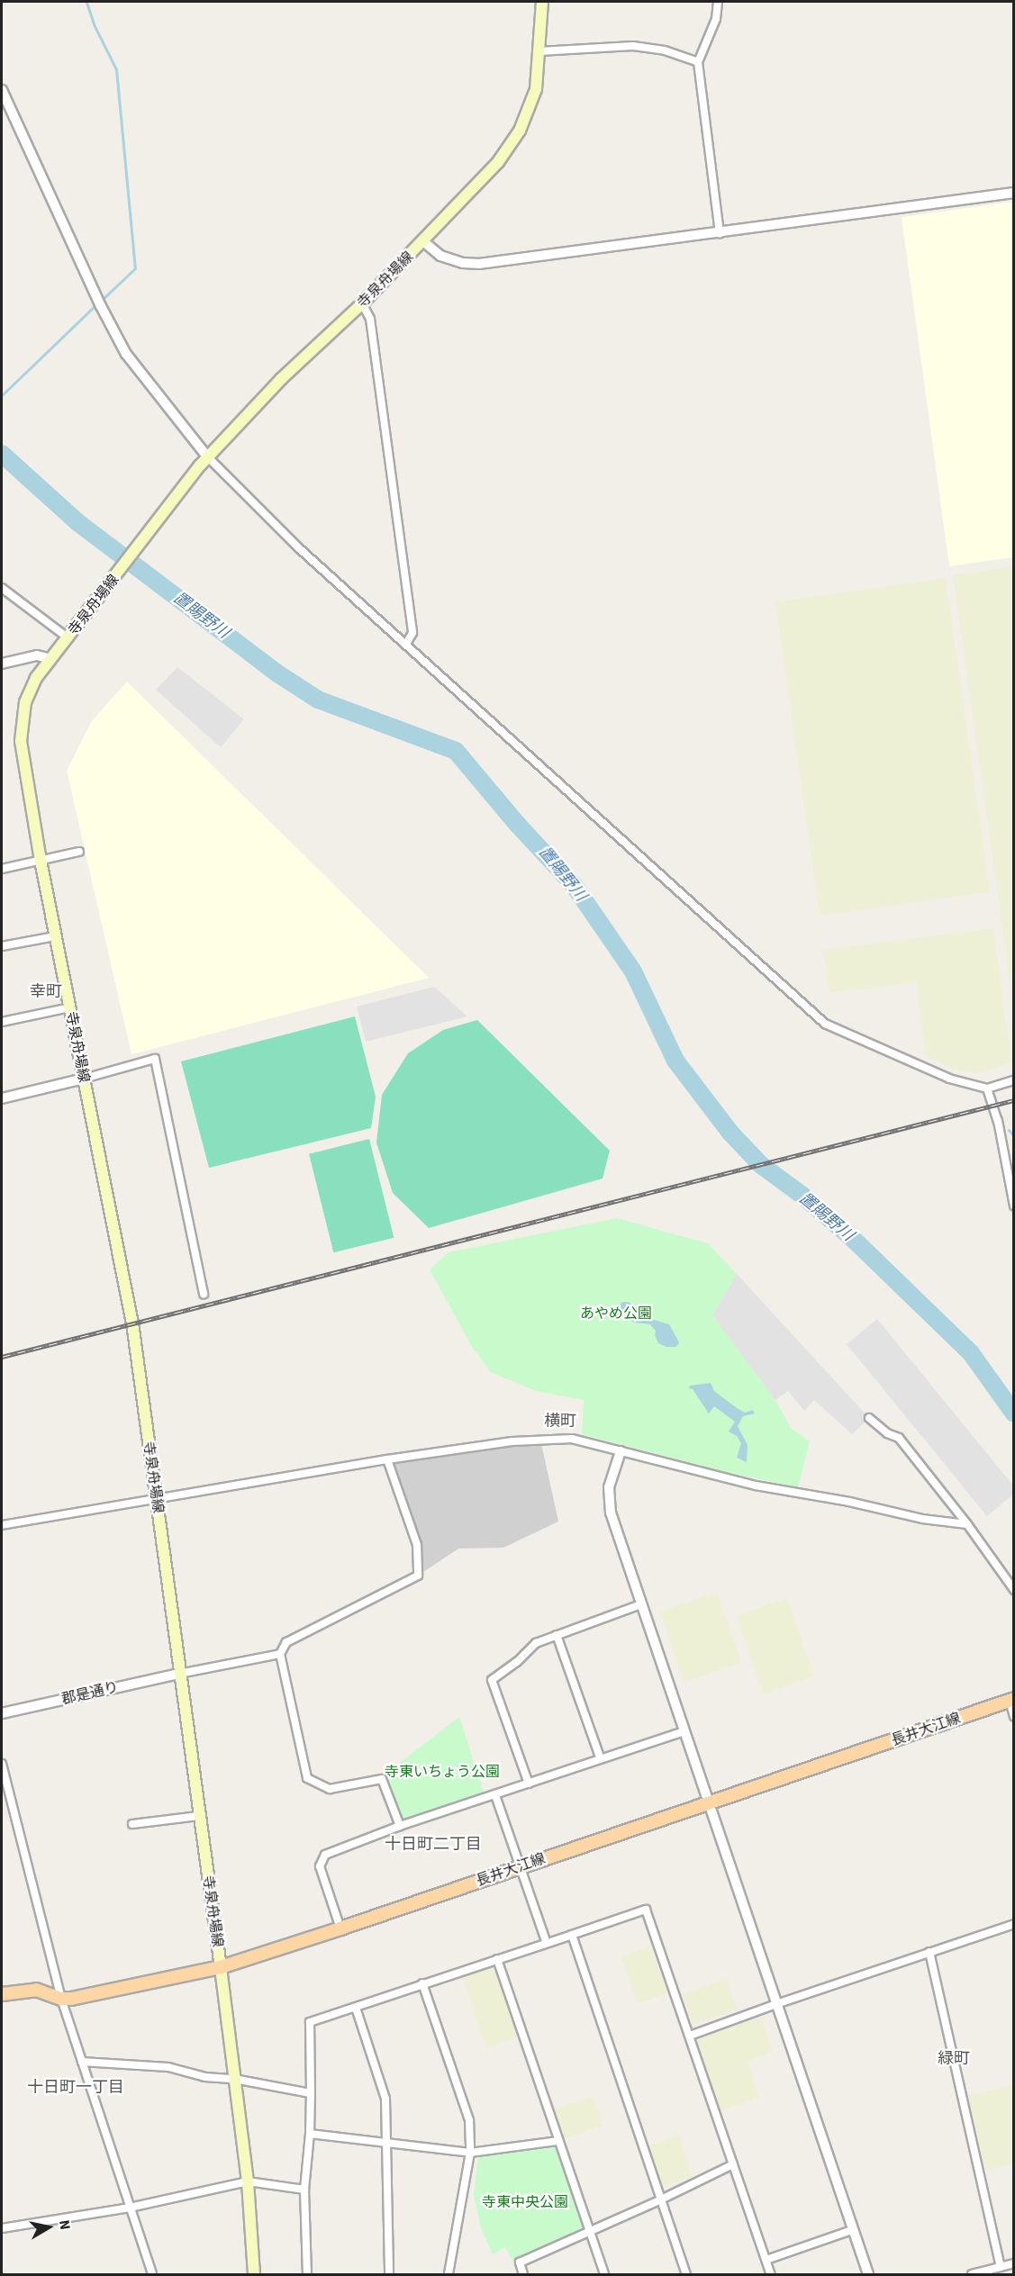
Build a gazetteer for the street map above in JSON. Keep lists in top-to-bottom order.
{
  "streets": {
    "main road": ["寺泉舟場線", "長井大江線"],
    "street": ["郡是通り"]
  },
  "crossings": [
    ["寺泉舟場線", "郡是通り"],
    ["寺泉舟場線", "長井大江線"]
  ],
  "districts": [
    "幸町",
    "横町",
    "十日町二丁目",
    "緑町",
    "十日町一丁目"
  ],
  "water": ["置賜野川"],
  "parks": ["あやめ公園", "寺東いちょう公園", "寺東中央公園"],
  "north": "right"
}
